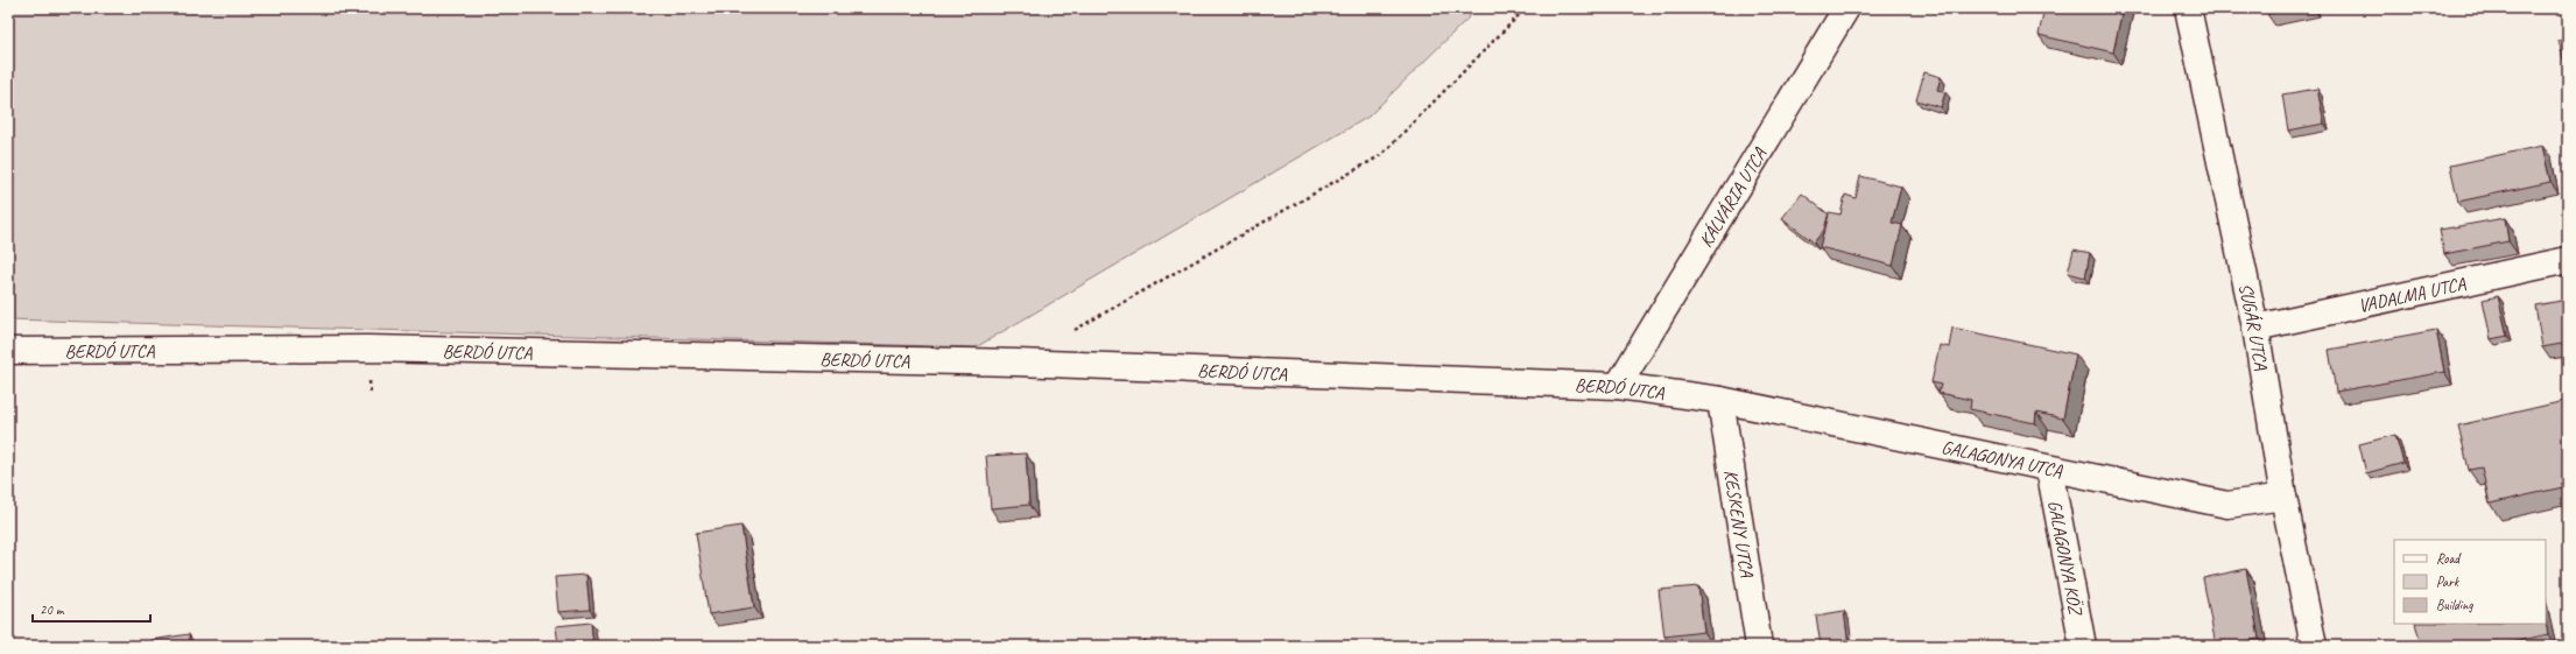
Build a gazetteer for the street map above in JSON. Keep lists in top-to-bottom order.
{
  "streets": {
    "street": [
      "KÁLVÁRIA UTCA",
      "VADALMA UTCA",
      "SUGÁR UTCA",
      "BERDÓ UTCA",
      "GALAGONYA UTCA",
      "KESKENY UTCA",
      "GALAGONYA KÖZ"
    ]
  },
  "crossings": [
    ["KÁLVÁRIA UTCA", "BERDÓ UTCA"],
    ["VADALMA UTCA", "SUGÁR UTCA"],
    ["SUGÁR UTCA", "GALAGONYA UTCA"],
    ["BERDÓ UTCA", "GALAGONYA UTCA"],
    ["BERDÓ UTCA", "KESKENY UTCA"],
    ["GALAGONYA UTCA", "KESKENY UTCA"],
    ["GALAGONYA UTCA", "GALAGONYA KÖZ"]
  ],
  "legend": ["Road", "Park", "Building"],
  "scale_bar": "20 m"
}
